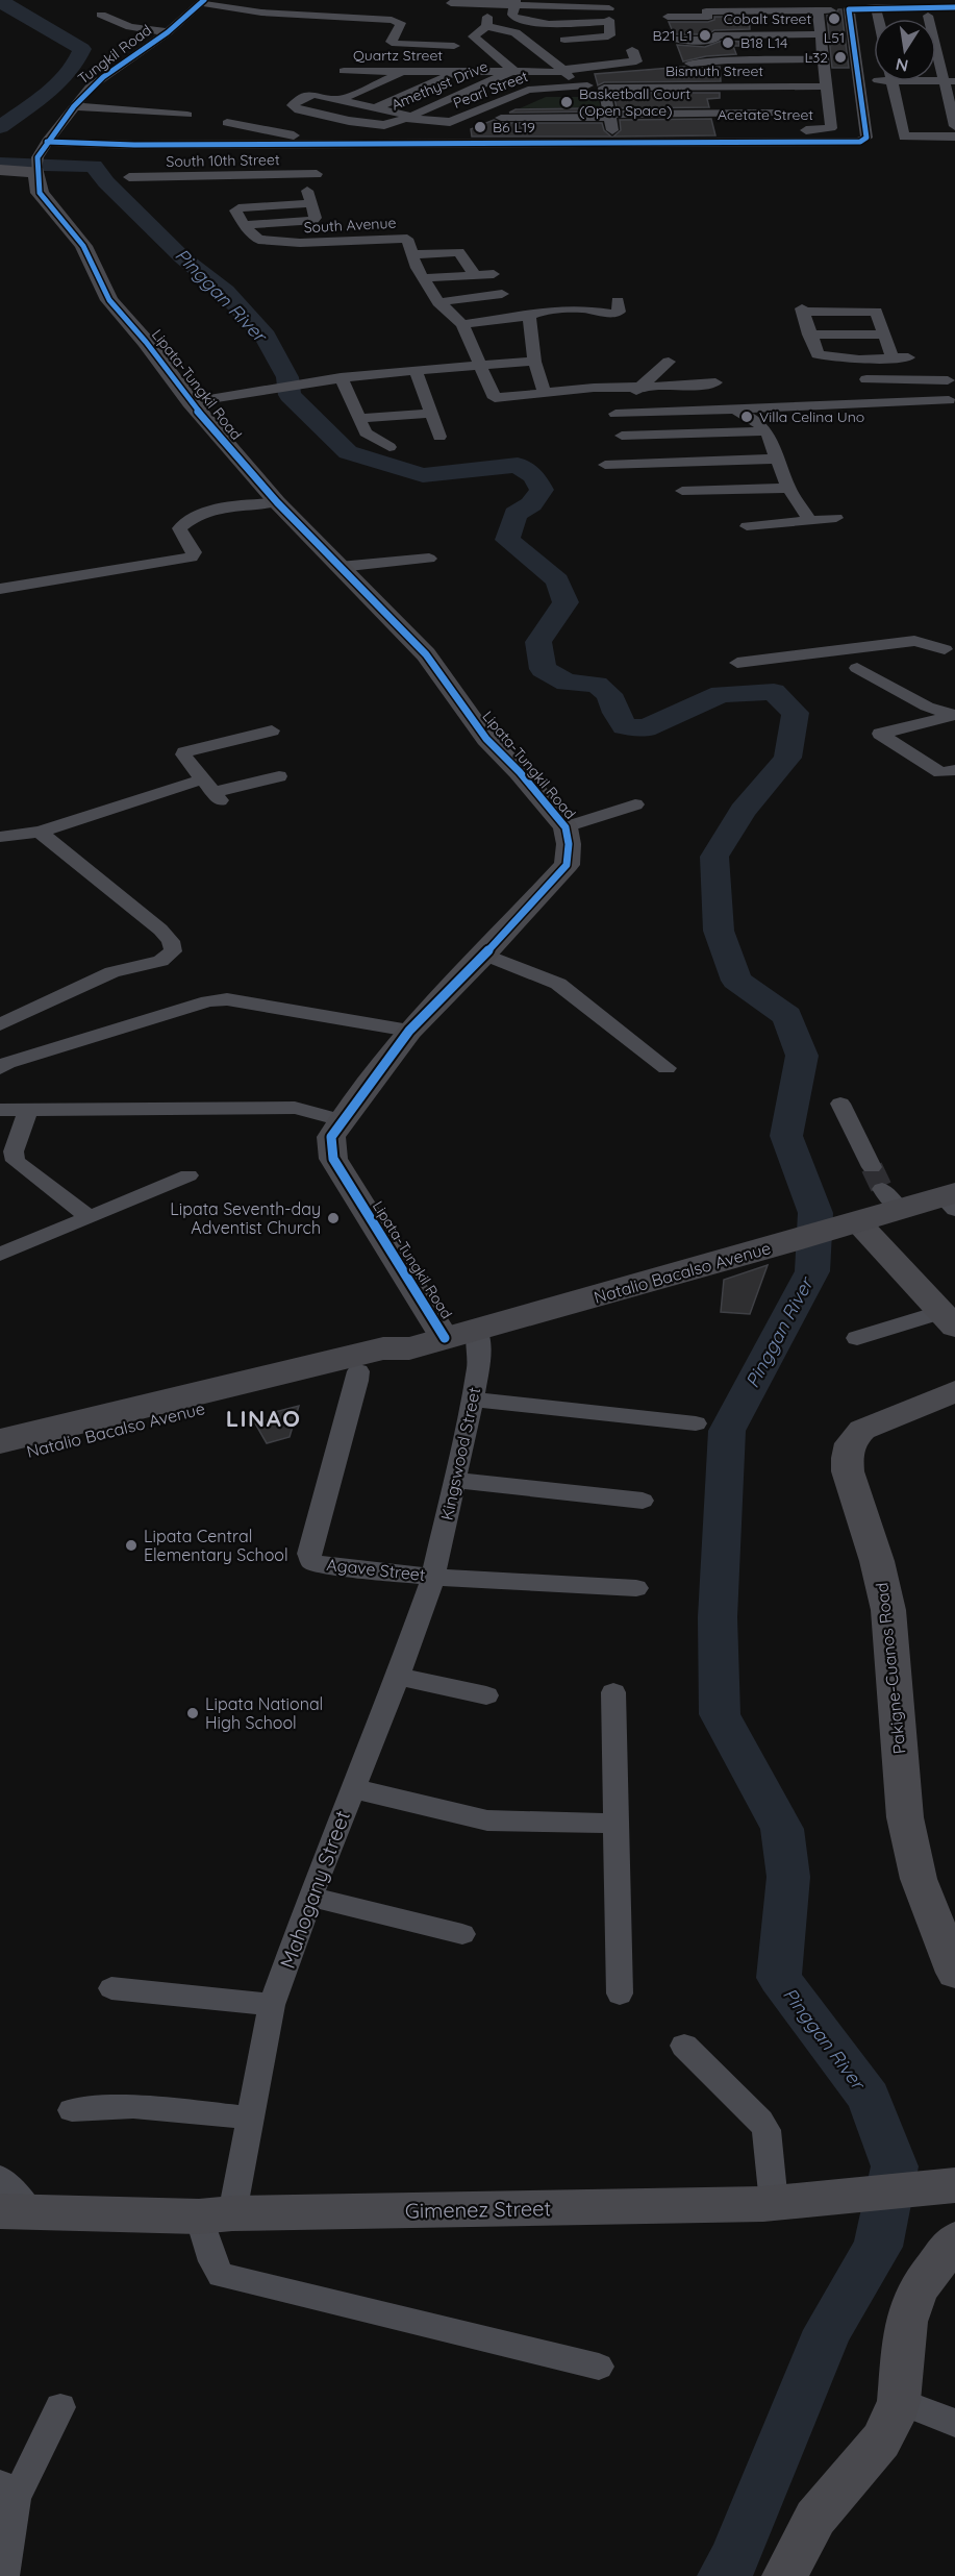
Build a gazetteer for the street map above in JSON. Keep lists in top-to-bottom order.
{
  "streets": {
    "highway": ["Natalio Bacalso Avenue"],
    "street": [
      "Cobalt Street",
      "Tungkil Road",
      "Quartz Street",
      "Bismuth Street",
      "Amethyst Drive",
      "Pearl Street",
      "Acetate Street",
      "South 10th Street",
      "South Avenue",
      "Lipata-Tungkil Road",
      "Kingswood Street",
      "Agave Street",
      "Pakigne-Cuanos Road",
      "Mahogany Street",
      "Gimenez Street"
    ]
  },
  "crossings": [
    ["Tungkil Road", "Lipata-Tungkil Road"],
    ["Quartz Street", "Amethyst Drive"],
    ["Bismuth Street", "Acetate Street"],
    ["Amethyst Drive", "Pearl Street"],
    ["Lipata-Tungkil Road", "Natalio Bacalso Avenue"],
    ["Lipata-Tungkil Road", "Kingswood Street"],
    ["Natalio Bacalso Avenue", "Kingswood Street"],
    ["Natalio Bacalso Avenue", "Agave Street"],
    ["Kingswood Street", "Agave Street"],
    ["Kingswood Street", "Mahogany Street"],
    ["Agave Street", "Mahogany Street"],
    ["Mahogany Street", "Gimenez Street"]
  ],
  "districts": ["LINAO"],
  "water": ["Pinggan River"],
  "places": [
    "L51",
    "B21 L1",
    "B18 L14",
    "L32",
    "Basketball Court (Open Space)",
    "B6 L19",
    "Villa Celina Uno",
    "Lipata Seventh-day Adventist Church",
    "Lipata Central Elementary School",
    "Lipata National High School"
  ],
  "north": "bottom"
}
